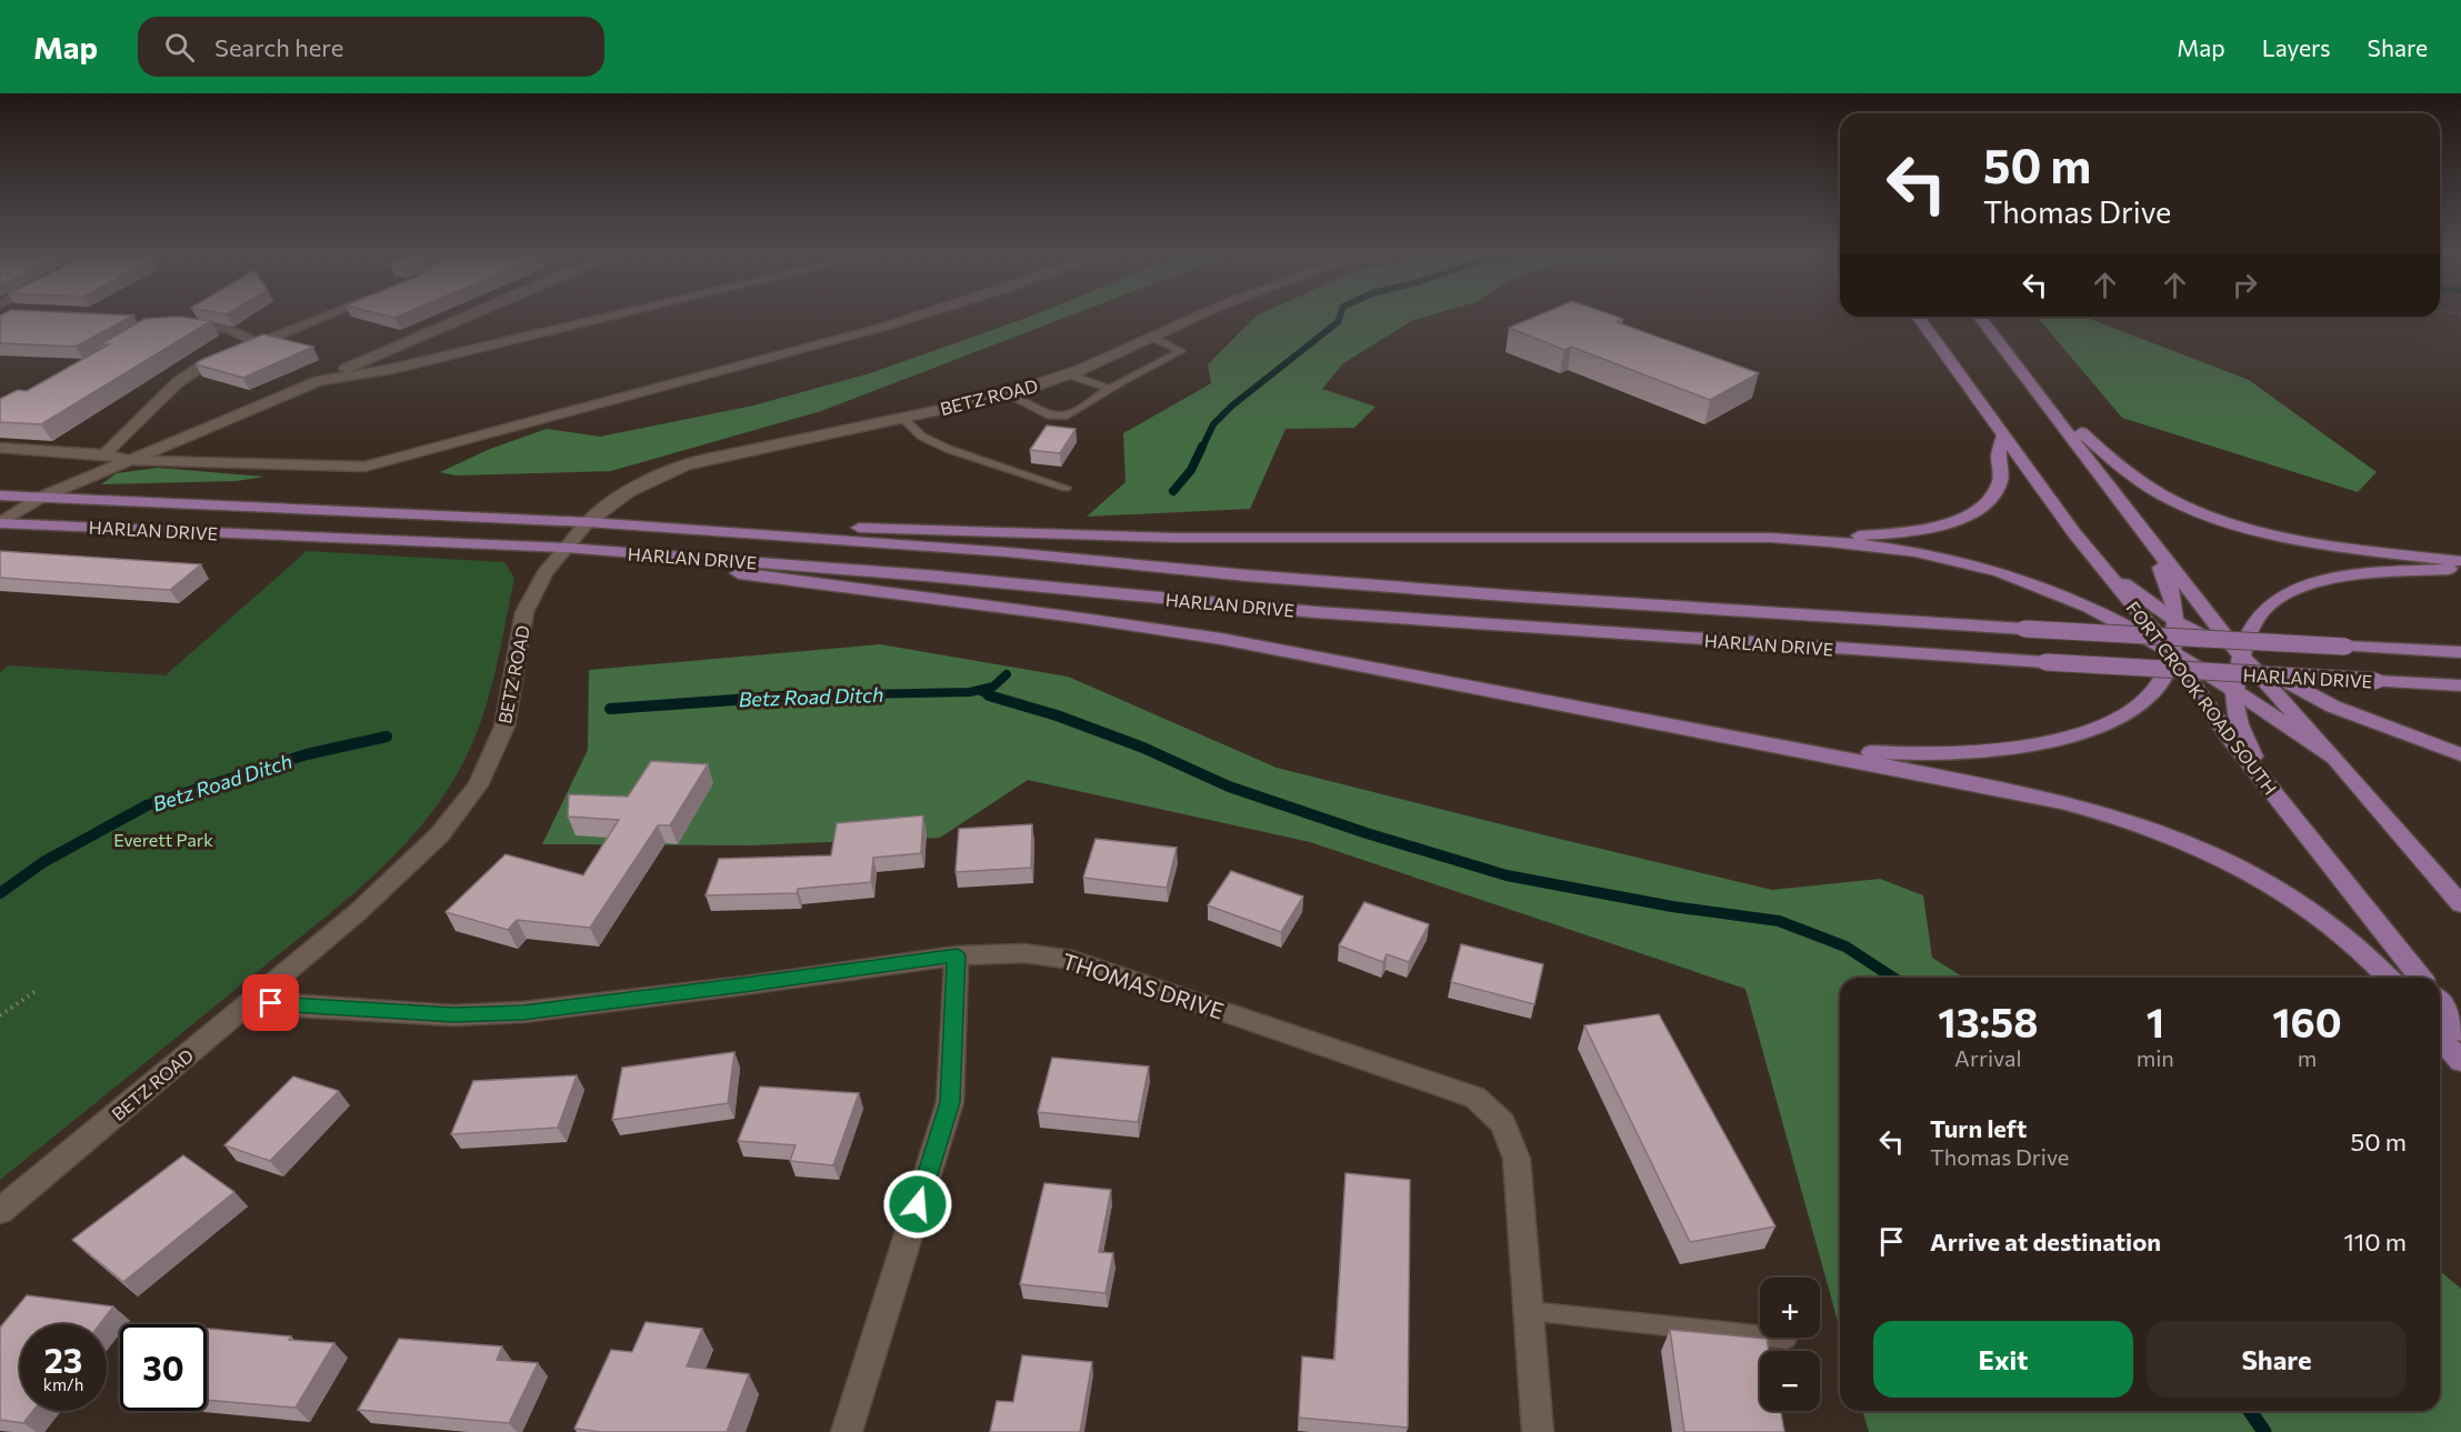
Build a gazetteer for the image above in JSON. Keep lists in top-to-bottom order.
{
  "streets": {
    "main road": ["HARLAN DRIVE", "FORT CROOK ROAD SOUTH"],
    "street": ["BETZ ROAD", "THOMAS DRIVE"]
  },
  "crossings": [
    ["BETZ ROAD", "HARLAN DRIVE"],
    ["BETZ ROAD", "THOMAS DRIVE"]
  ],
  "water": ["Betz Road Ditch"],
  "parks": ["Everett Park"],
  "page": {
    "header": "Map",
    "search": "Search here",
    "nav": ["Map", "Layers", "Share"],
    "turn": ["50 m", "Thomas Drive"],
    "eta": [
      "13:58",
      "Arrival",
      "1",
      "min",
      "160",
      "m"
    ],
    "list": [
      {
        "name": "Turn left",
        "note": "Thomas Drive",
        "value": "50 m"
      },
      {
        "name": "Arrive at destination",
        "value": "110 m"
      }
    ],
    "map_buttons": ["+", "−"],
    "buttons": ["Exit", "Share"],
    "speed": "23 km/h",
    "limit": "30"
  }
}
